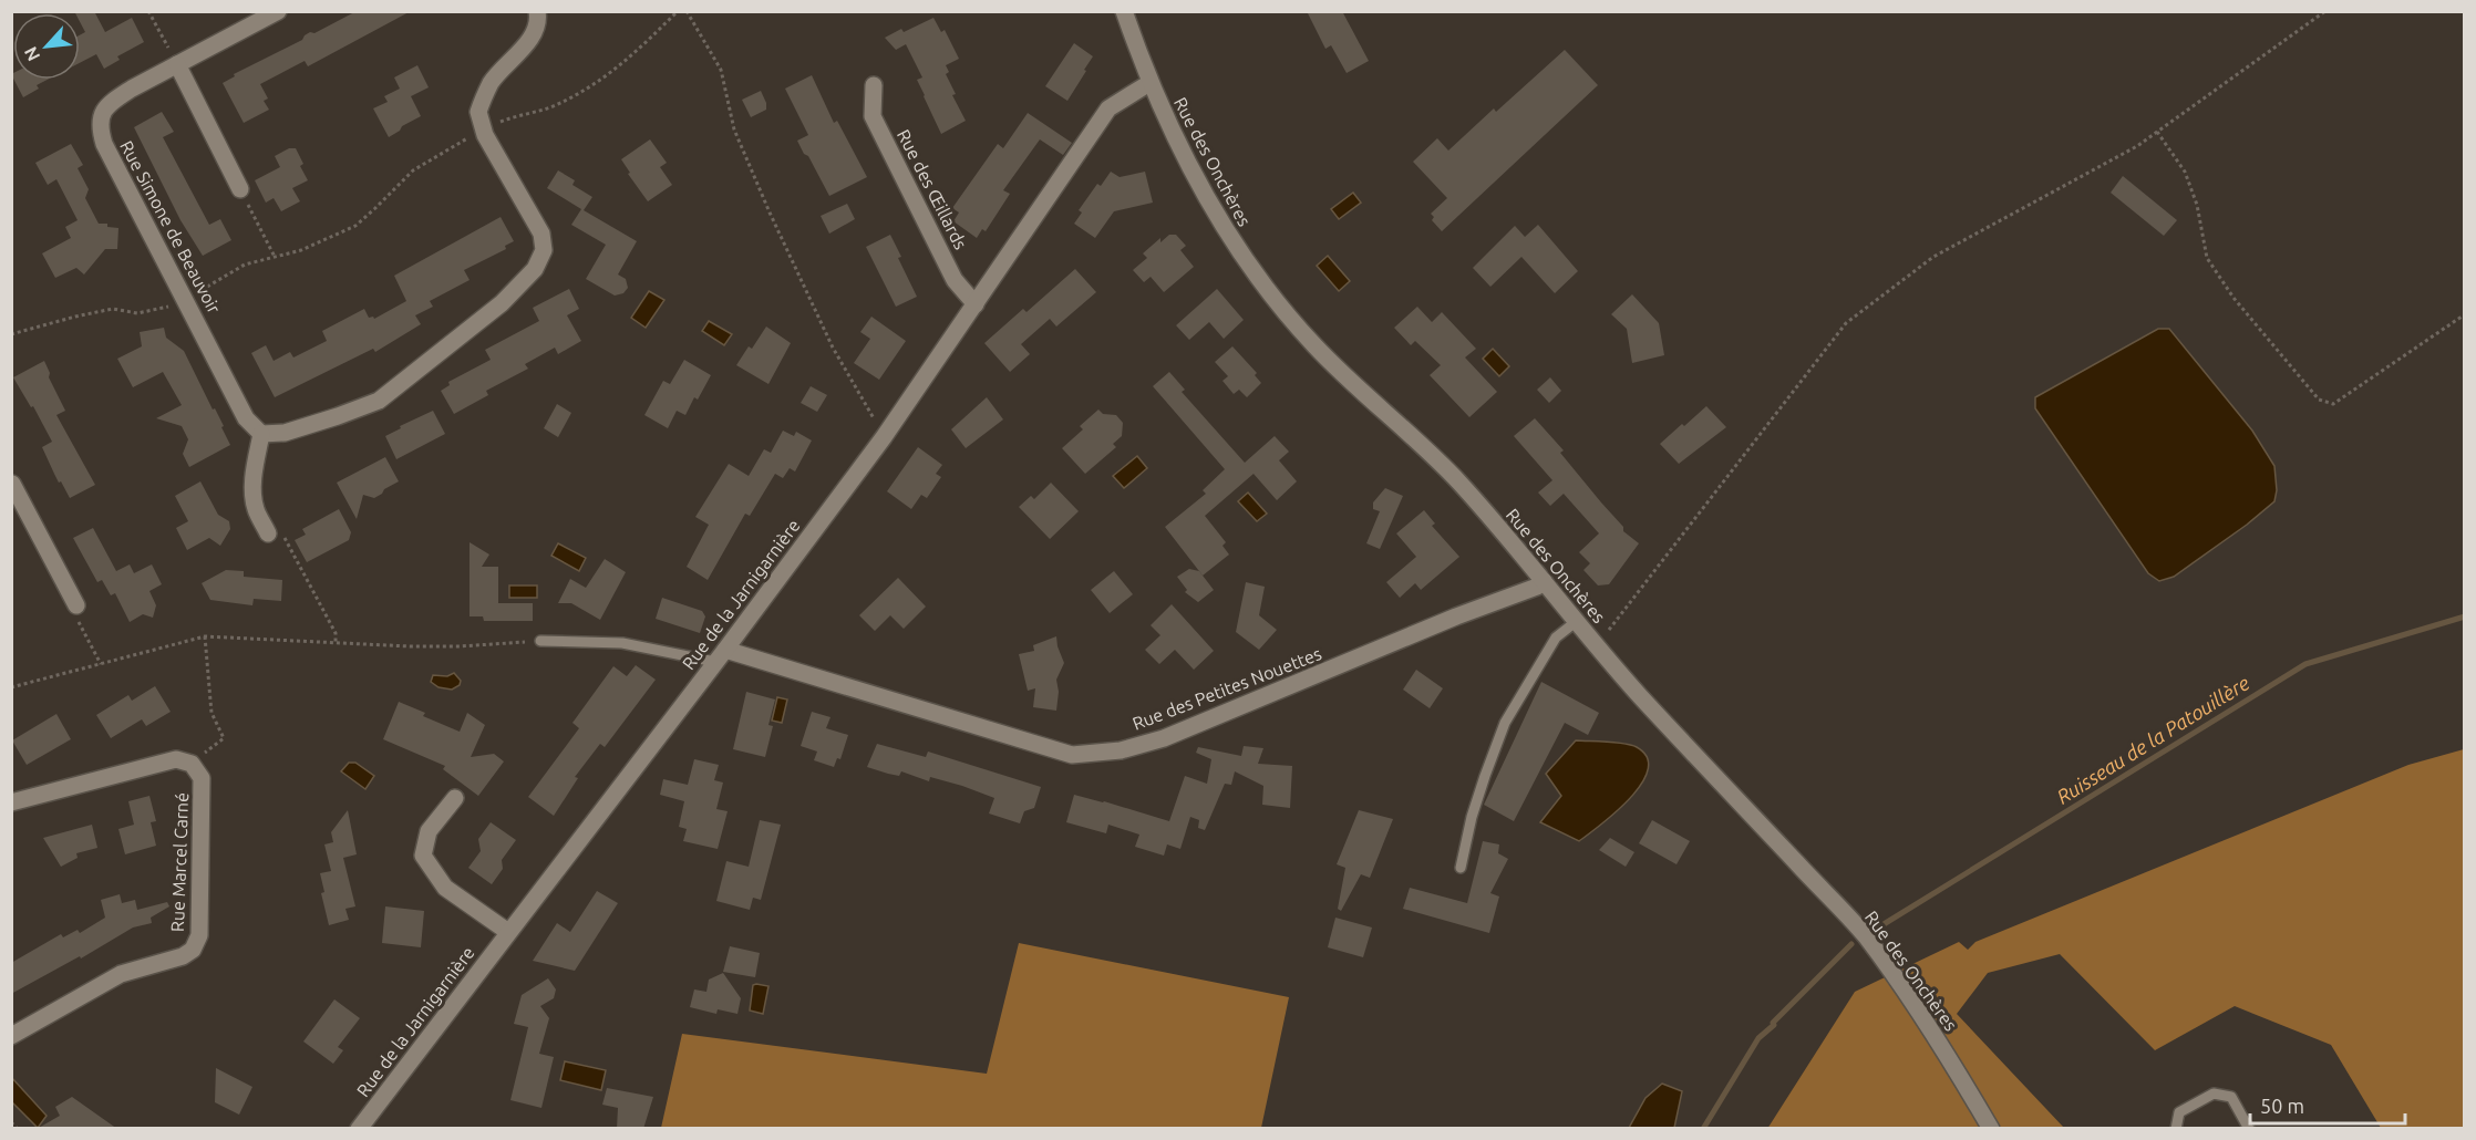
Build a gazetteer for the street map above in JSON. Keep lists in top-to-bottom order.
{
  "streets": {
    "street": [
      "Rue des Onchères",
      "Rue des Œillards",
      "Rue Simone de Beauvoir",
      "Rue de la Jarnigarnière",
      "Rue des Petites Nouettes",
      "Rue Marcel Carné"
    ]
  },
  "crossings": [
    ["Rue des Onchères", "Rue de la Jarnigarnière"],
    ["Rue des Onchères", "Rue des Petites Nouettes"],
    ["Rue des Œillards", "Rue de la Jarnigarnière"],
    ["Rue de la Jarnigarnière", "Rue des Petites Nouettes"]
  ],
  "water": ["Ruisseau de la Patouillère"],
  "scale_bar": "50 m",
  "north": "bottom left"
}
